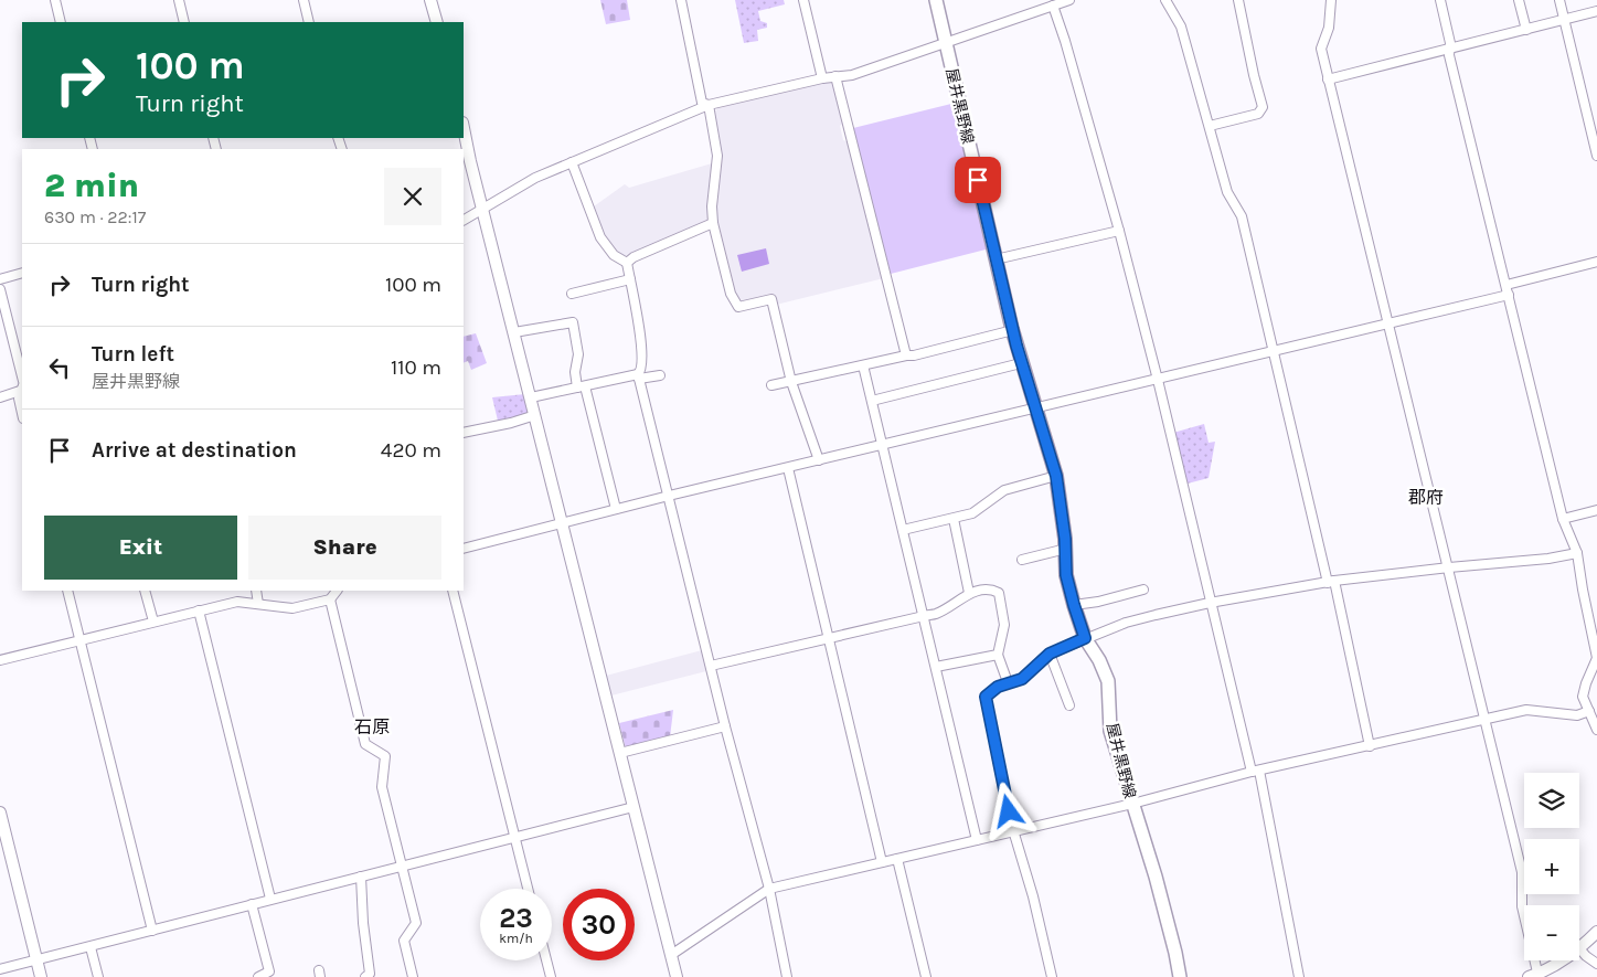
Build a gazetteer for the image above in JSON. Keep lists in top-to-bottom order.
{
  "streets": {
    "main road": ["屋井黒野線"]
  },
  "districts": ["郡府", "石原"],
  "page": {
    "turn": ["100 m", "Turn right"],
    "heading": ["2 min", "630 m · 22:17"],
    "list": [
      {
        "name": "Turn right",
        "value": "100 m"
      },
      {
        "name": "Turn left",
        "note": "屋井黒野線",
        "value": "110 m"
      },
      {
        "name": "Arrive at destination",
        "value": "420 m"
      }
    ],
    "buttons": ["Exit", "Share"],
    "map_buttons": ["+", "−"],
    "speed": "23 km/h",
    "limit": "30"
  }
}
